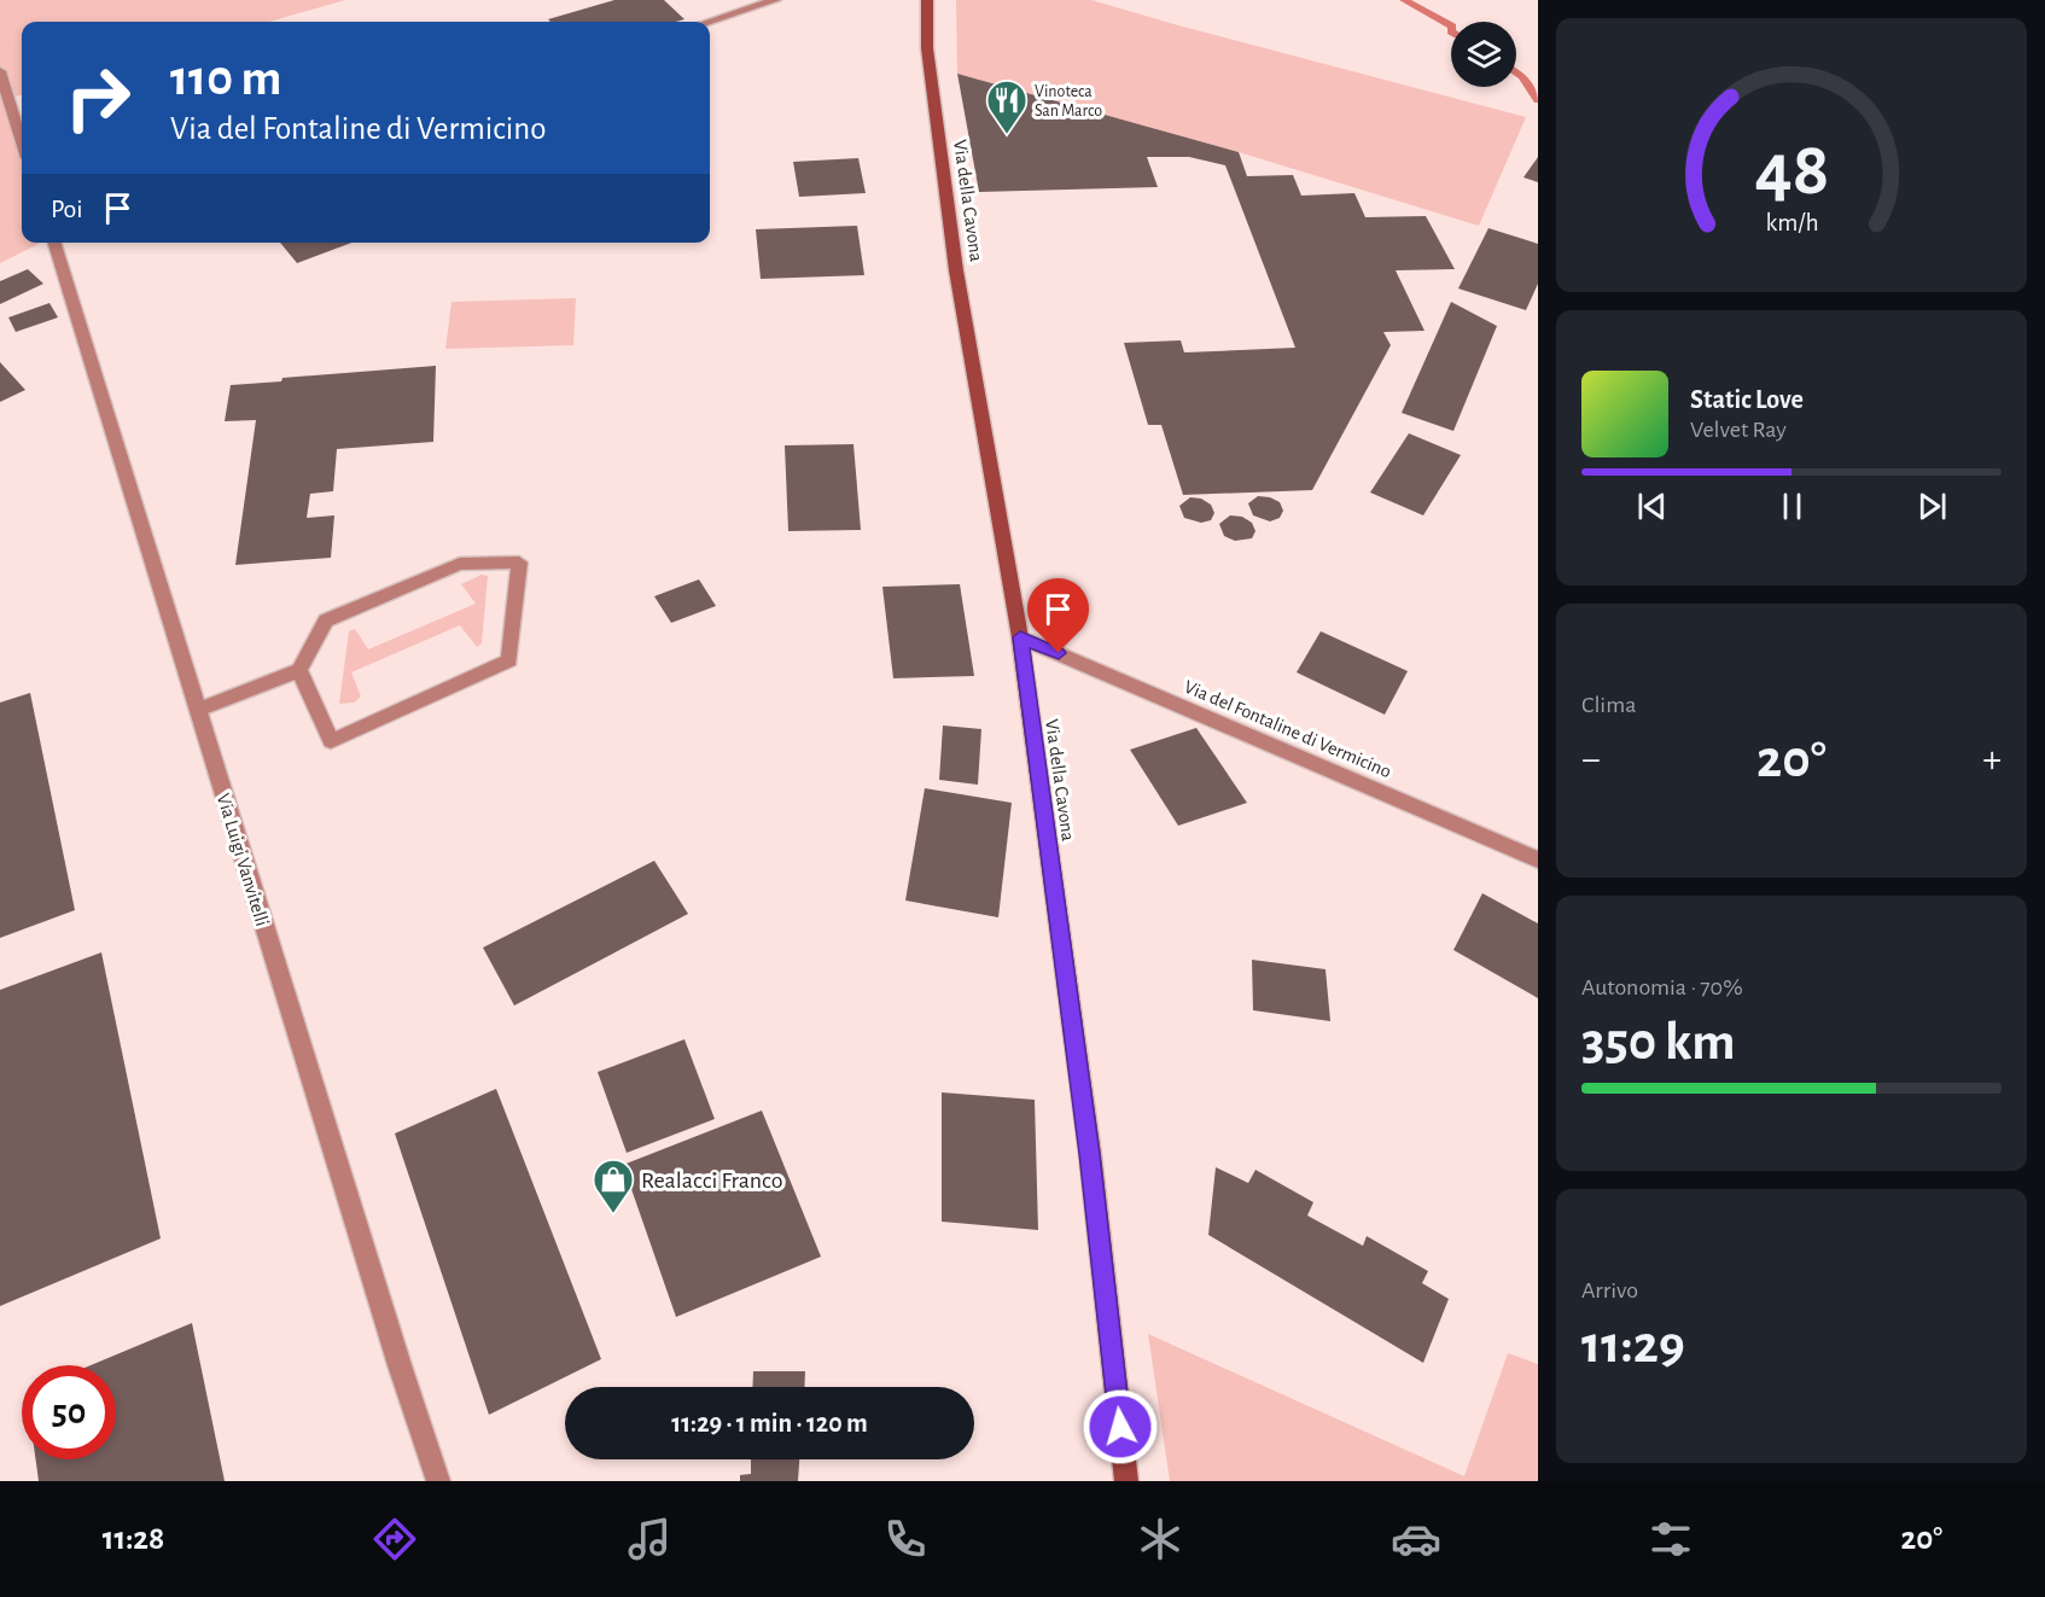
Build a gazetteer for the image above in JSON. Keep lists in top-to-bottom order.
{
  "streets": {
    "main road": ["Via della Cavona"],
    "street": ["Via del Fontaline di Vermicino", "Via Luigi Vanvitelli"]
  },
  "crossings": [
    ["Via della Cavona", "Via del Fontaline di Vermicino"]
  ],
  "places": {
    "restaurant": ["Vinoteca San Marco"],
    "shop": ["Realacci Franco"]
  },
  "page": {
    "turn": ["110 m", "Via del Fontaline di Vermicino"],
    "then": "Poi",
    "song": ["Static Love", "Velvet Ray"],
    "tile": [
      "Clima",
      ["Autonomia · 70%", "350 km"],
      ["Arrivo", "11:29"]
    ],
    "heat": ["−", "20°", "+"],
    "limit": "50",
    "trip": "11:29 · 1 min · 120 m",
    "tabs": ["11:28", "20°"],
    "gauge": ["48", "km/h"]
  }
}
